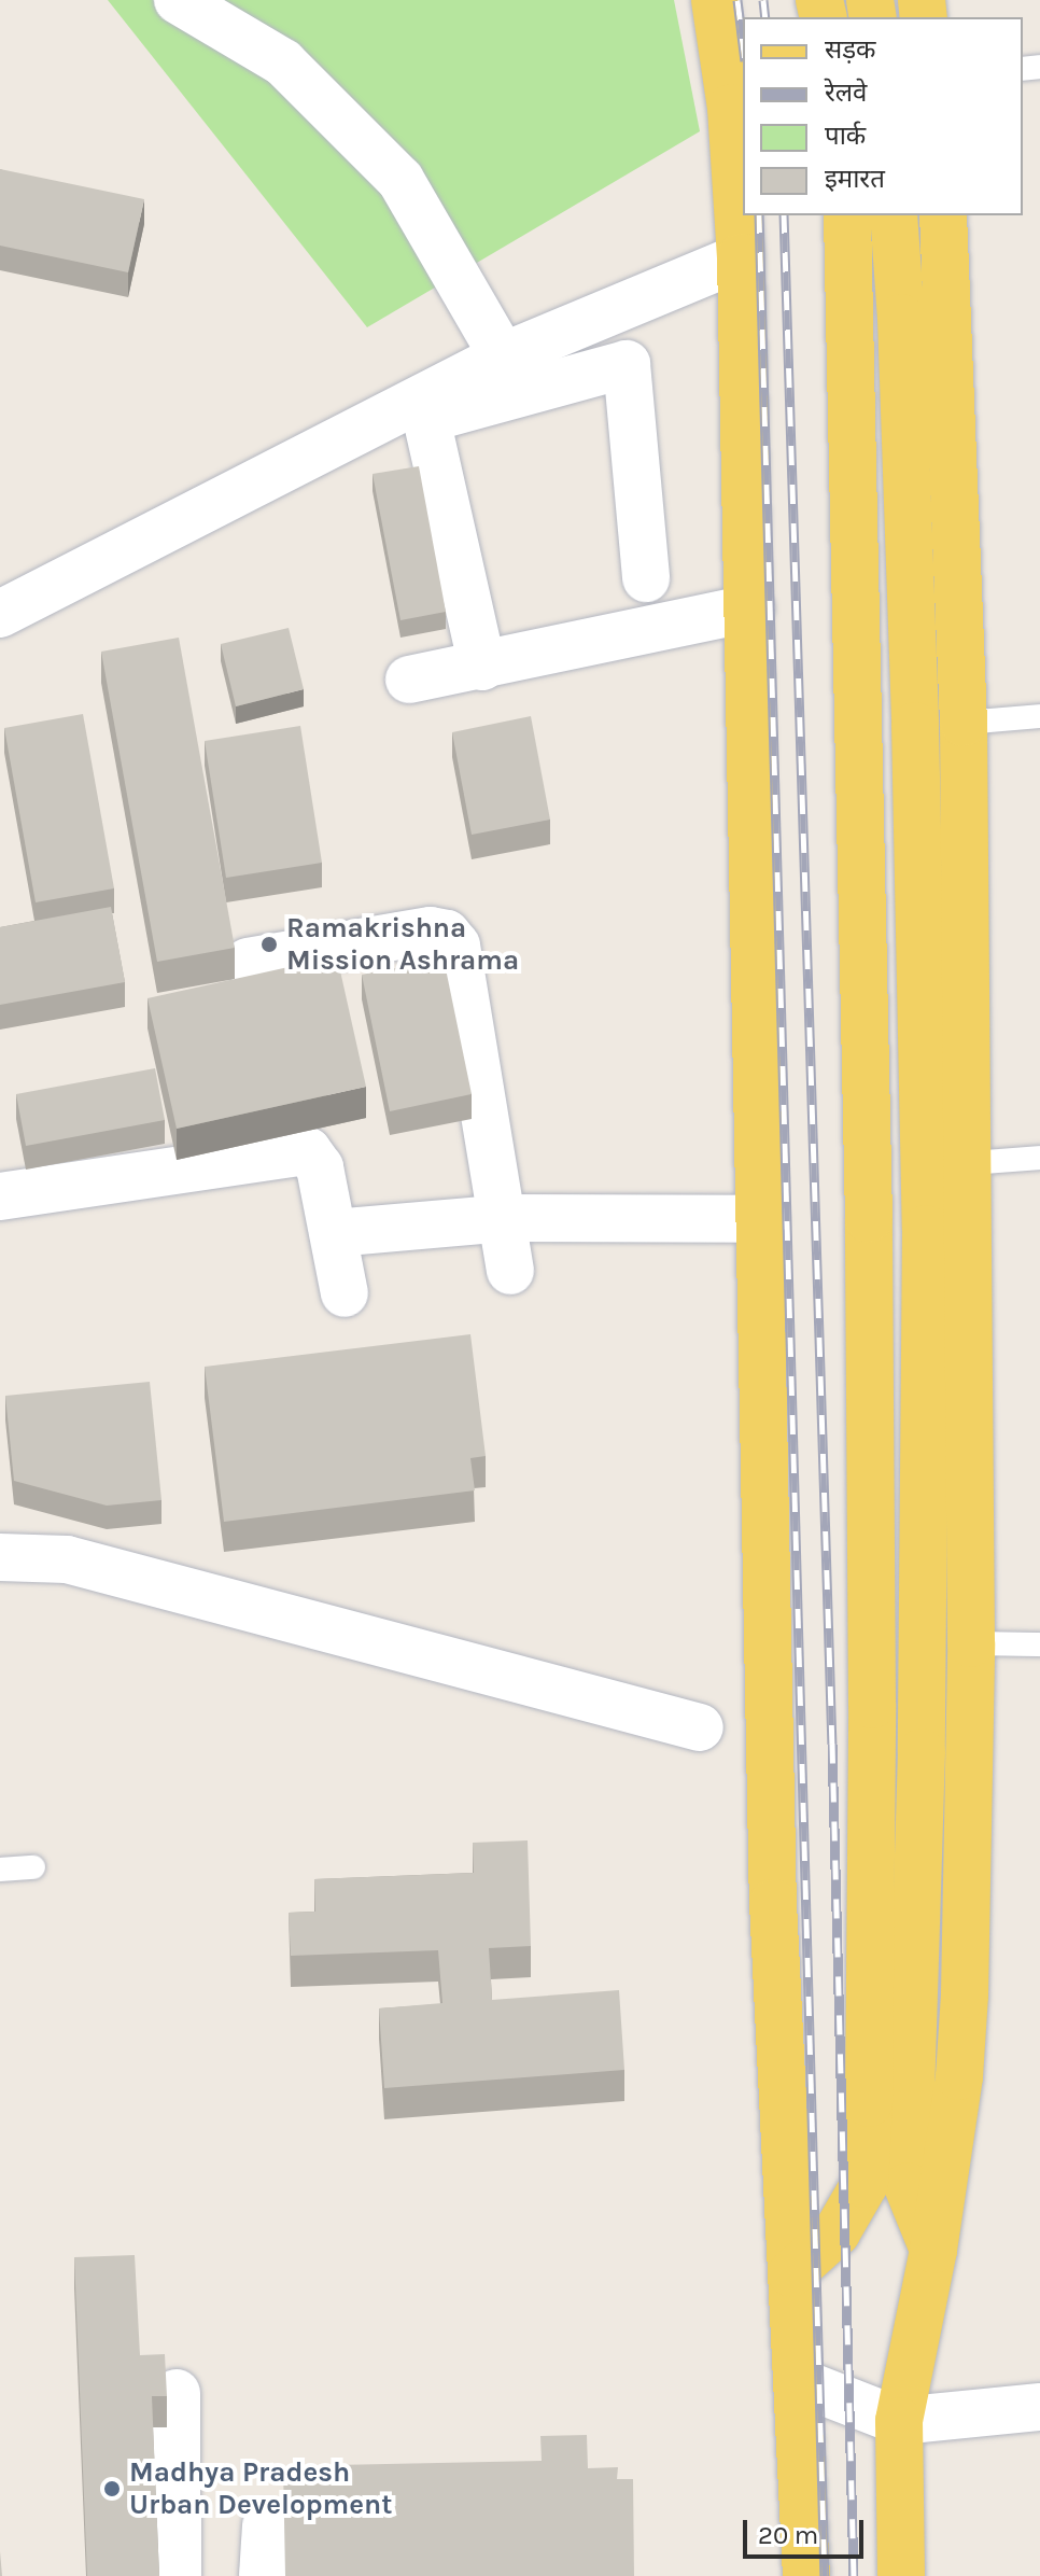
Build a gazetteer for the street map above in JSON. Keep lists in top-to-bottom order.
{
  "places": ["Ramakrishna Mission Ashrama", "Madhya Pradesh Urban Development"],
  "legend": [
    "सड़क",
    "रेलवे",
    "पार्क",
    "इमारत"
  ],
  "scale_bar": "20 m"
}
